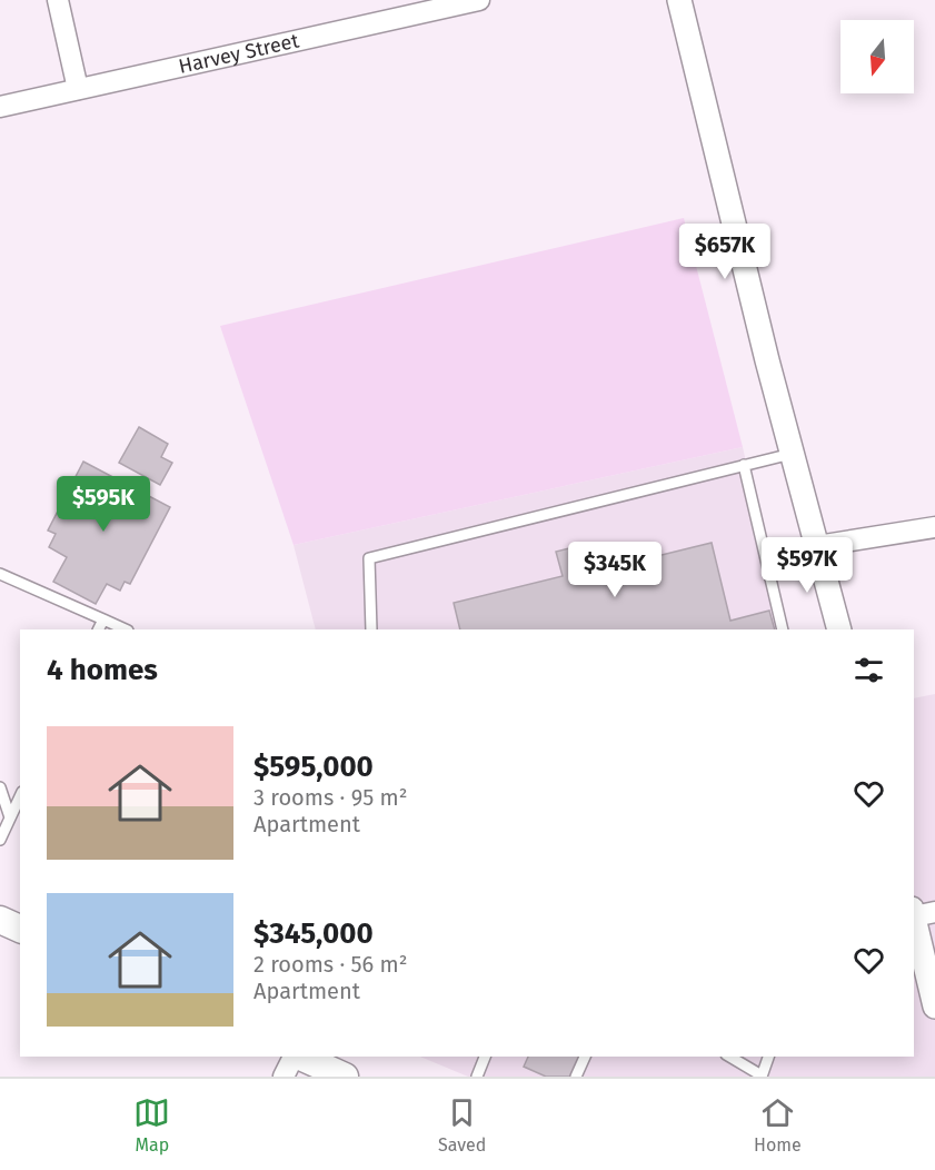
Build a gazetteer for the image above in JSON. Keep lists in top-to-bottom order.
{
  "streets": {
    "street": ["Harvey Street"]
  },
  "north": "bottom",
  "page": {
    "price": [
      "$657K",
      "$595K",
      "$597K",
      "$345K"
    ],
    "heading": "4 homes",
    "list": [
      {
        "name": "$595,000",
        "note": "3 rooms · 95 m² · Apartment"
      },
      {
        "name": "$345,000",
        "note": "2 rooms · 56 m² · Apartment"
      }
    ],
    "tabs": ["Map", "Saved", "Home"]
  }
}
